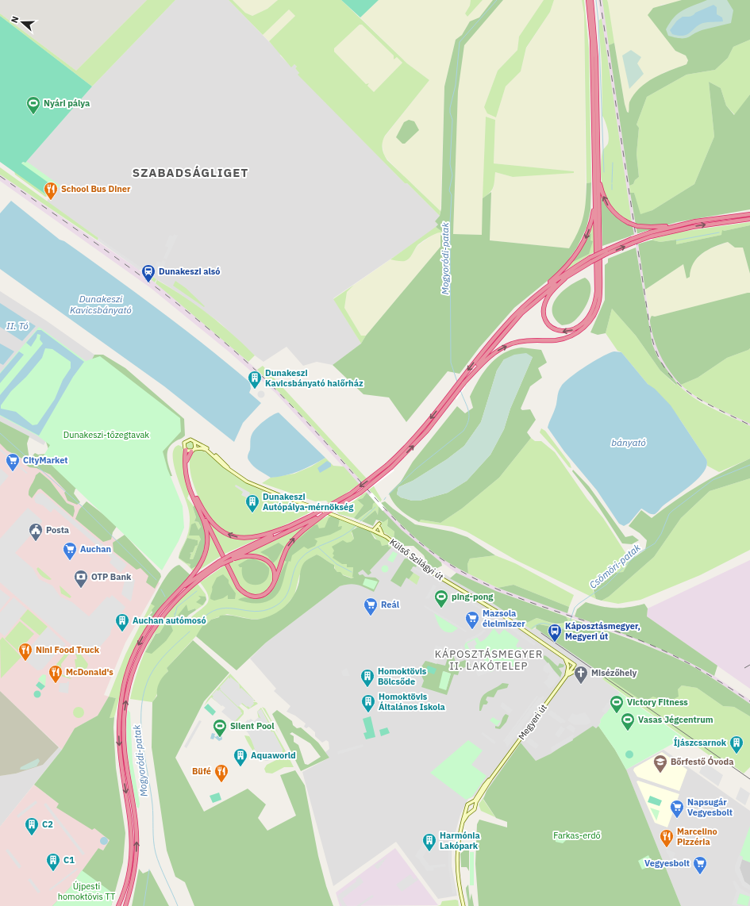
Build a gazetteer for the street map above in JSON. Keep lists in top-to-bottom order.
{
  "streets": {
    "main road": ["Külső Szilágyi út", "Megyeri út"]
  },
  "crossings": [
    ["Külső Szilágyi út", "Megyeri út"]
  ],
  "districts": ["SZABADSÁGLIGET", "KÁPOSZTÁSMEGYER II. LAKÓTELEP"],
  "water": [
    "Mogyoródi-patak",
    "Dunakeszi Kavicsbányató",
    "II. Tó",
    "bányató",
    "Csömöri-patak"
  ],
  "parks": ["Dunakeszi-tőzegtavak", "Farkas-erdő", "Újpesti homoktövis TT"],
  "places": {
    "sports": [
      "Nyári pálya",
      "ping-pong",
      "Victory Fitness",
      "Vasas Jégcentrum",
      "Silent Pool"
    ],
    "restaurant": [
      "School Bus Diner",
      "Nini Food Truck",
      "McDonald's",
      "Büfé",
      "Marcelino Pizzéria"
    ],
    "station": ["Dunakeszi alsó"],
    "building": [
      "Dunakeszi Kavicsbányató halőrház",
      "Dunakeszi Autópálya-mérnökség",
      "Auchan autómosó",
      "Homoktövis Bölcsőde",
      "Homoktövis Általános Iskola",
      "Íjászcsarnok",
      "Aquaworld",
      "C2",
      "Harmónia Lakópark",
      "C1"
    ],
    "supermarket": [
      "CityMarket",
      "Auchan",
      "Reál",
      "Mazsola élelmiszer",
      "Napsugár Vegyesbolt",
      "Vegyesbolt"
    ],
    "public building": ["Posta"],
    "bank": ["OTP Bank"],
    "bus stop": ["Káposztásmegyer, Megyeri út"],
    "church": ["Misézőhely"],
    "school or university": ["Bőrfestő Óvoda"]
  },
  "north": "left"
}
